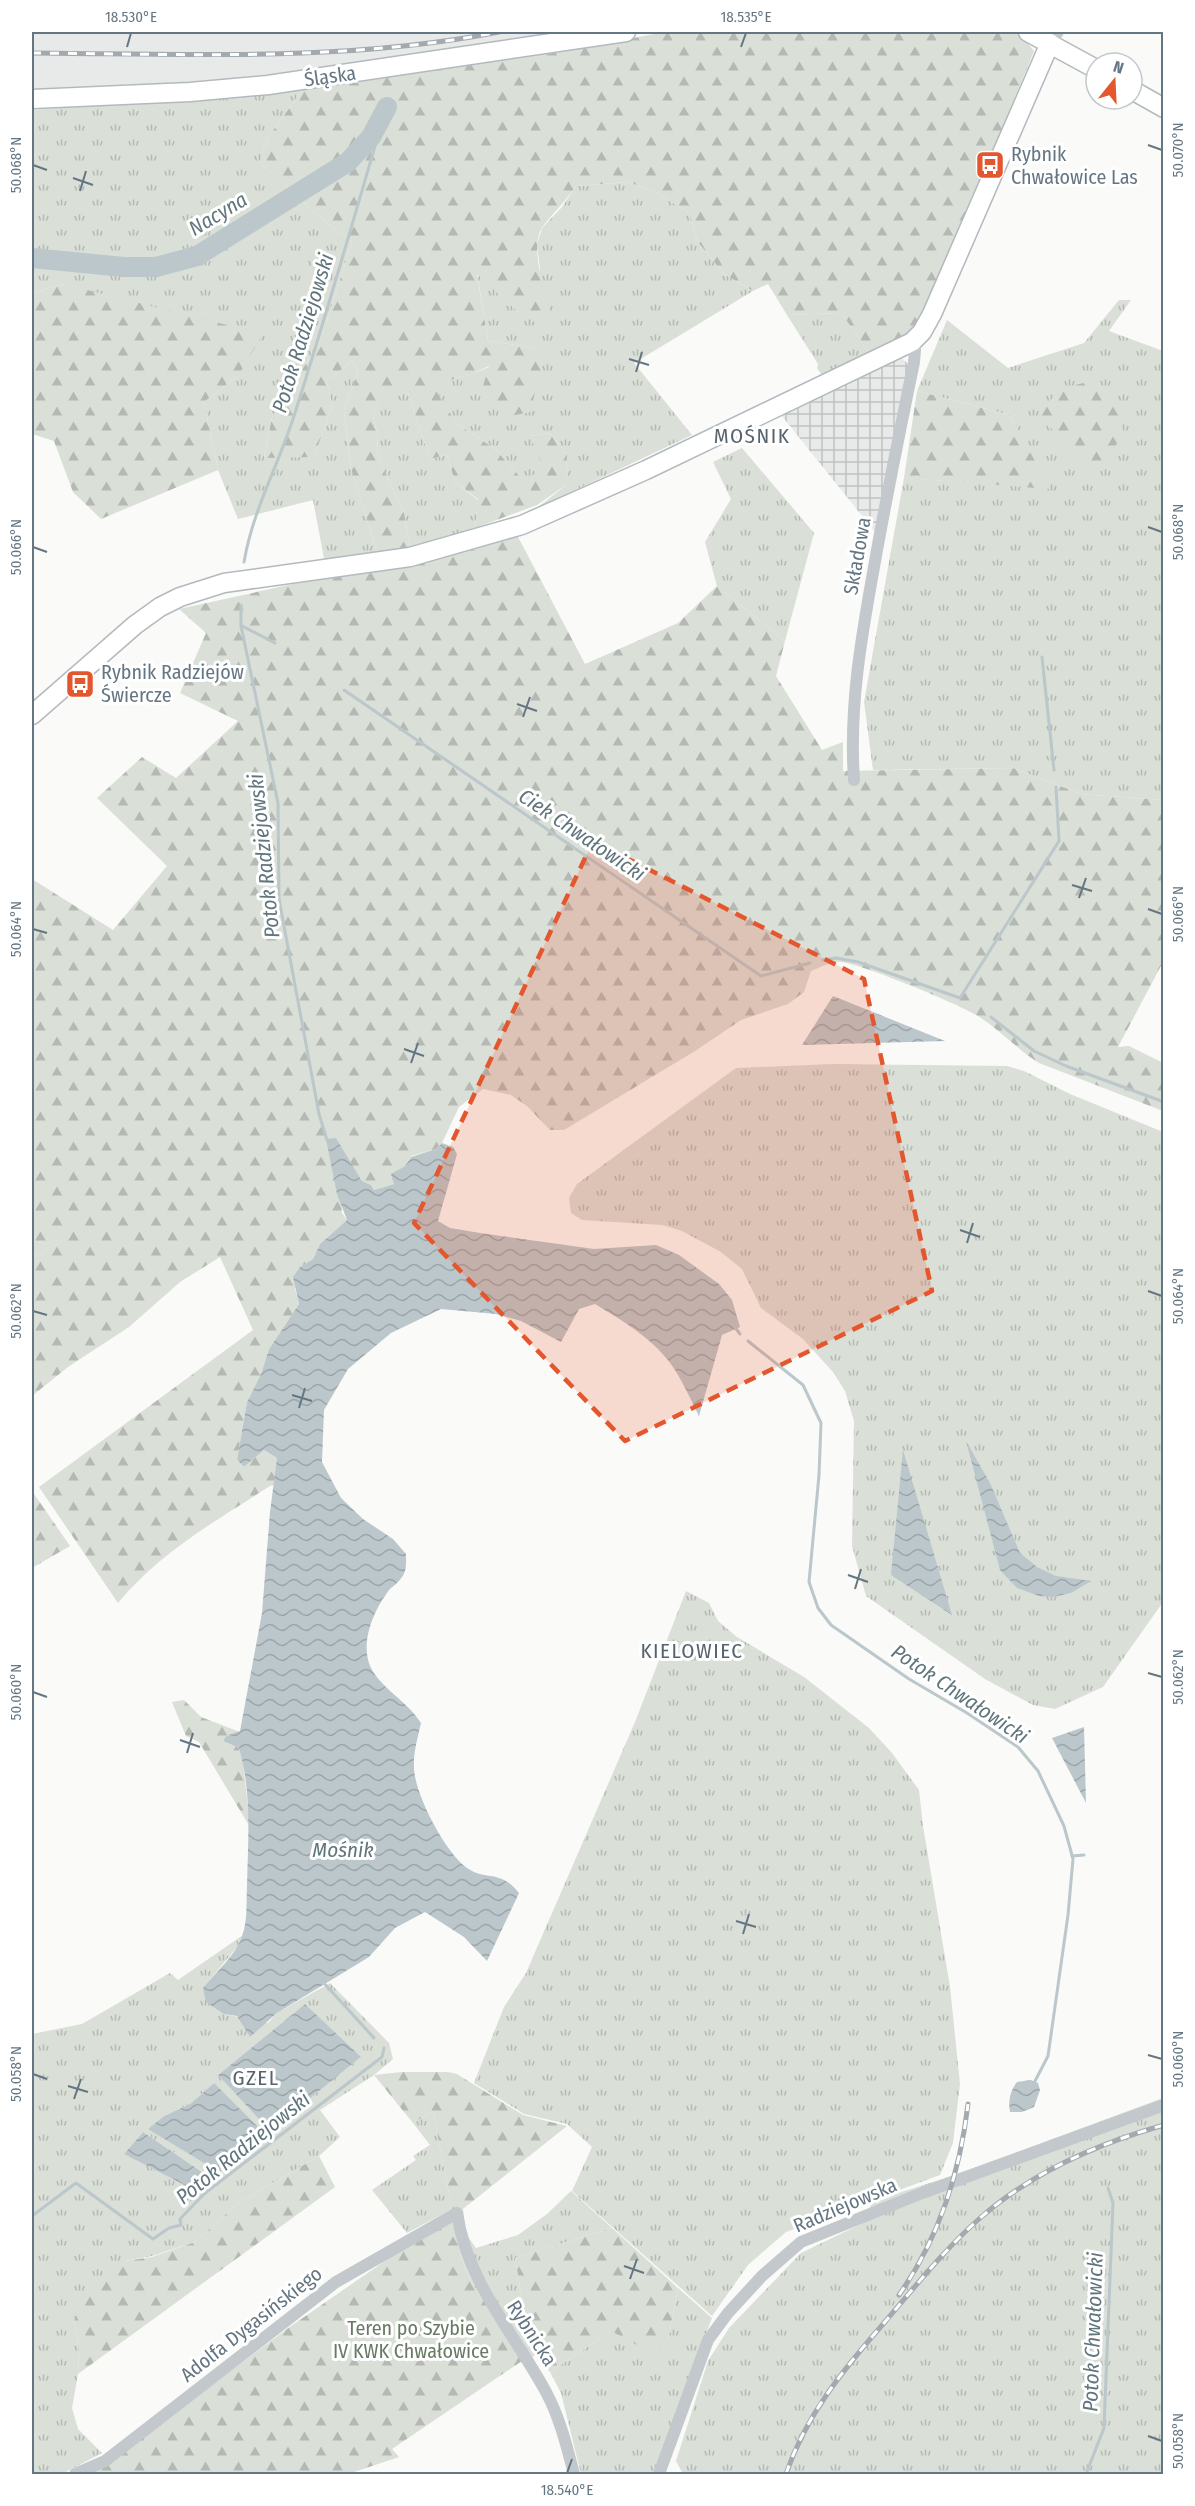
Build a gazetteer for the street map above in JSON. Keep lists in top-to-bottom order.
{
  "streets": {
    "street": [
      "Śląska",
      "Składowa",
      "Radziejowska",
      "Adolfa Dygasińskiego",
      "Rybnicka"
    ]
  },
  "crossings": [
    ["Adolfa Dygasińskiego", "Rybnicka"]
  ],
  "districts": ["MOŚNIK", "KIELOWIEC", "GZEL"],
  "water": [
    "Nacyna",
    "Potok Radziejowski",
    "Ciek Chwałowicki",
    "Potok Chwałowicki",
    "Mośnik"
  ],
  "parks": ["Teren po Szybie IV KWK Chwałowice"],
  "places": {
    "bus stop": ["Rybnik Chwałowice Las", "Rybnik Radziejów Świercze"]
  },
  "north": "top",
  "coordinates": [
    "18.530°E",
    "18.535°E",
    "50.070°N",
    "50.068°N",
    "50.066°N",
    "50.064°N",
    "50.062°N",
    "50.060°N",
    "50.058°N",
    "18.540°E"
  ]
}
